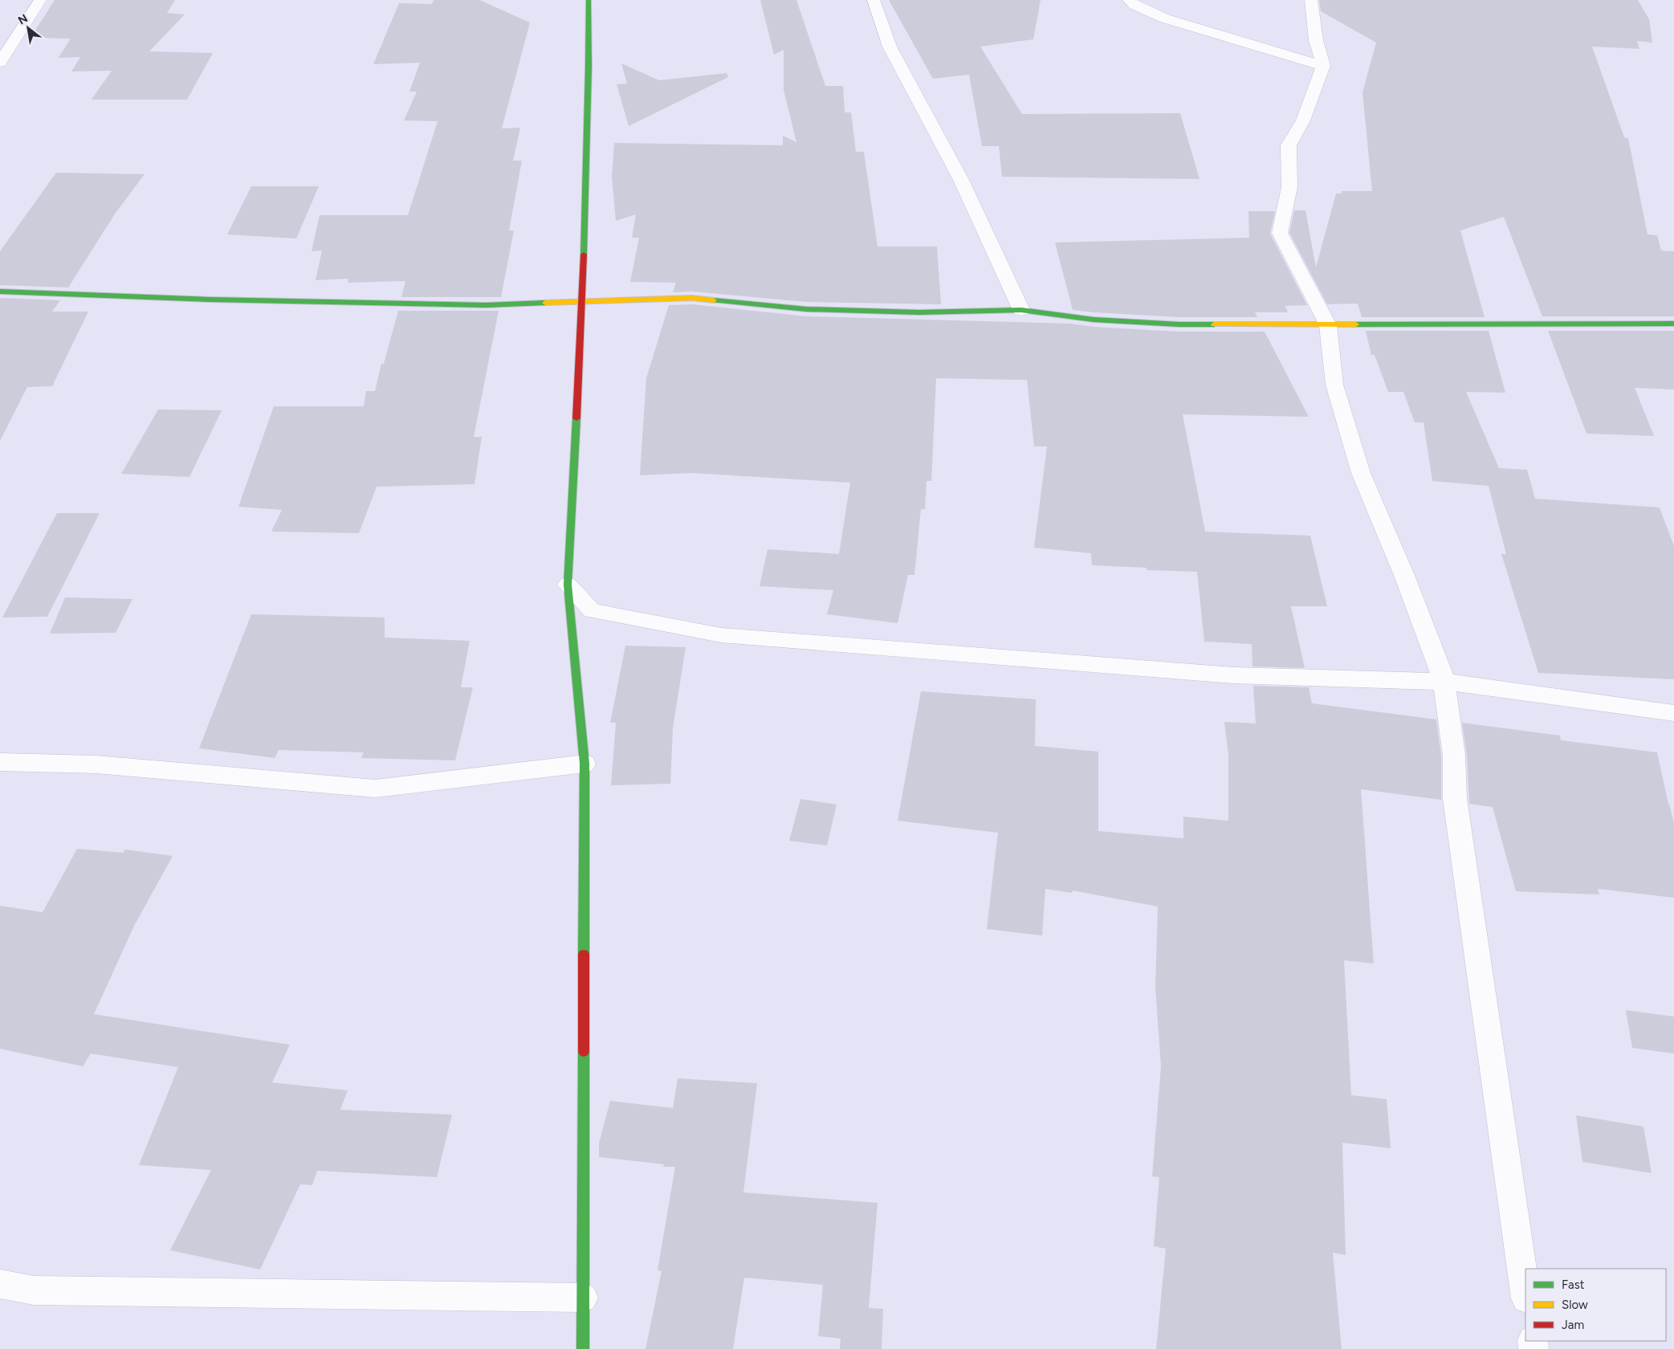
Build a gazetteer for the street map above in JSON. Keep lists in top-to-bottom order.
{
  "legend": ["Fast", "Slow", "Jam"],
  "north": "top left"
}
